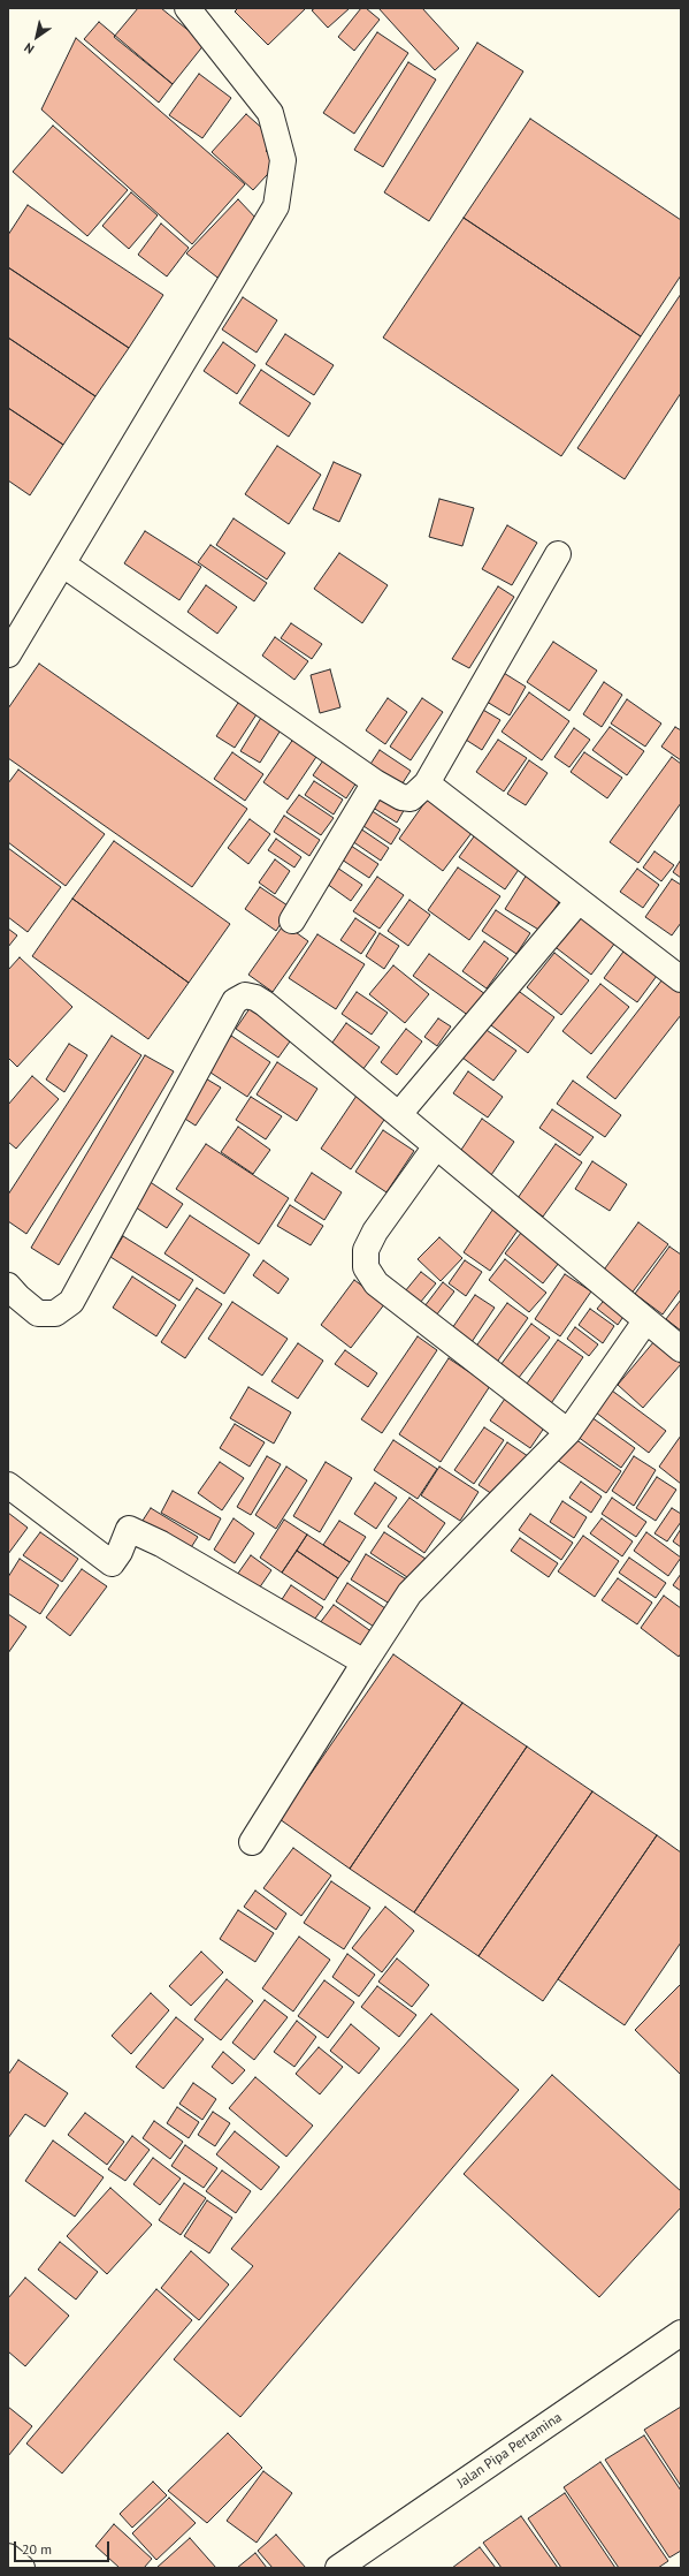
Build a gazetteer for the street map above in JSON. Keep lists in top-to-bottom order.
{
  "streets": {
    "street": ["Jalan Pipa Pertamina"]
  },
  "scale_bar": "20 m",
  "north": "bottom left"
}
